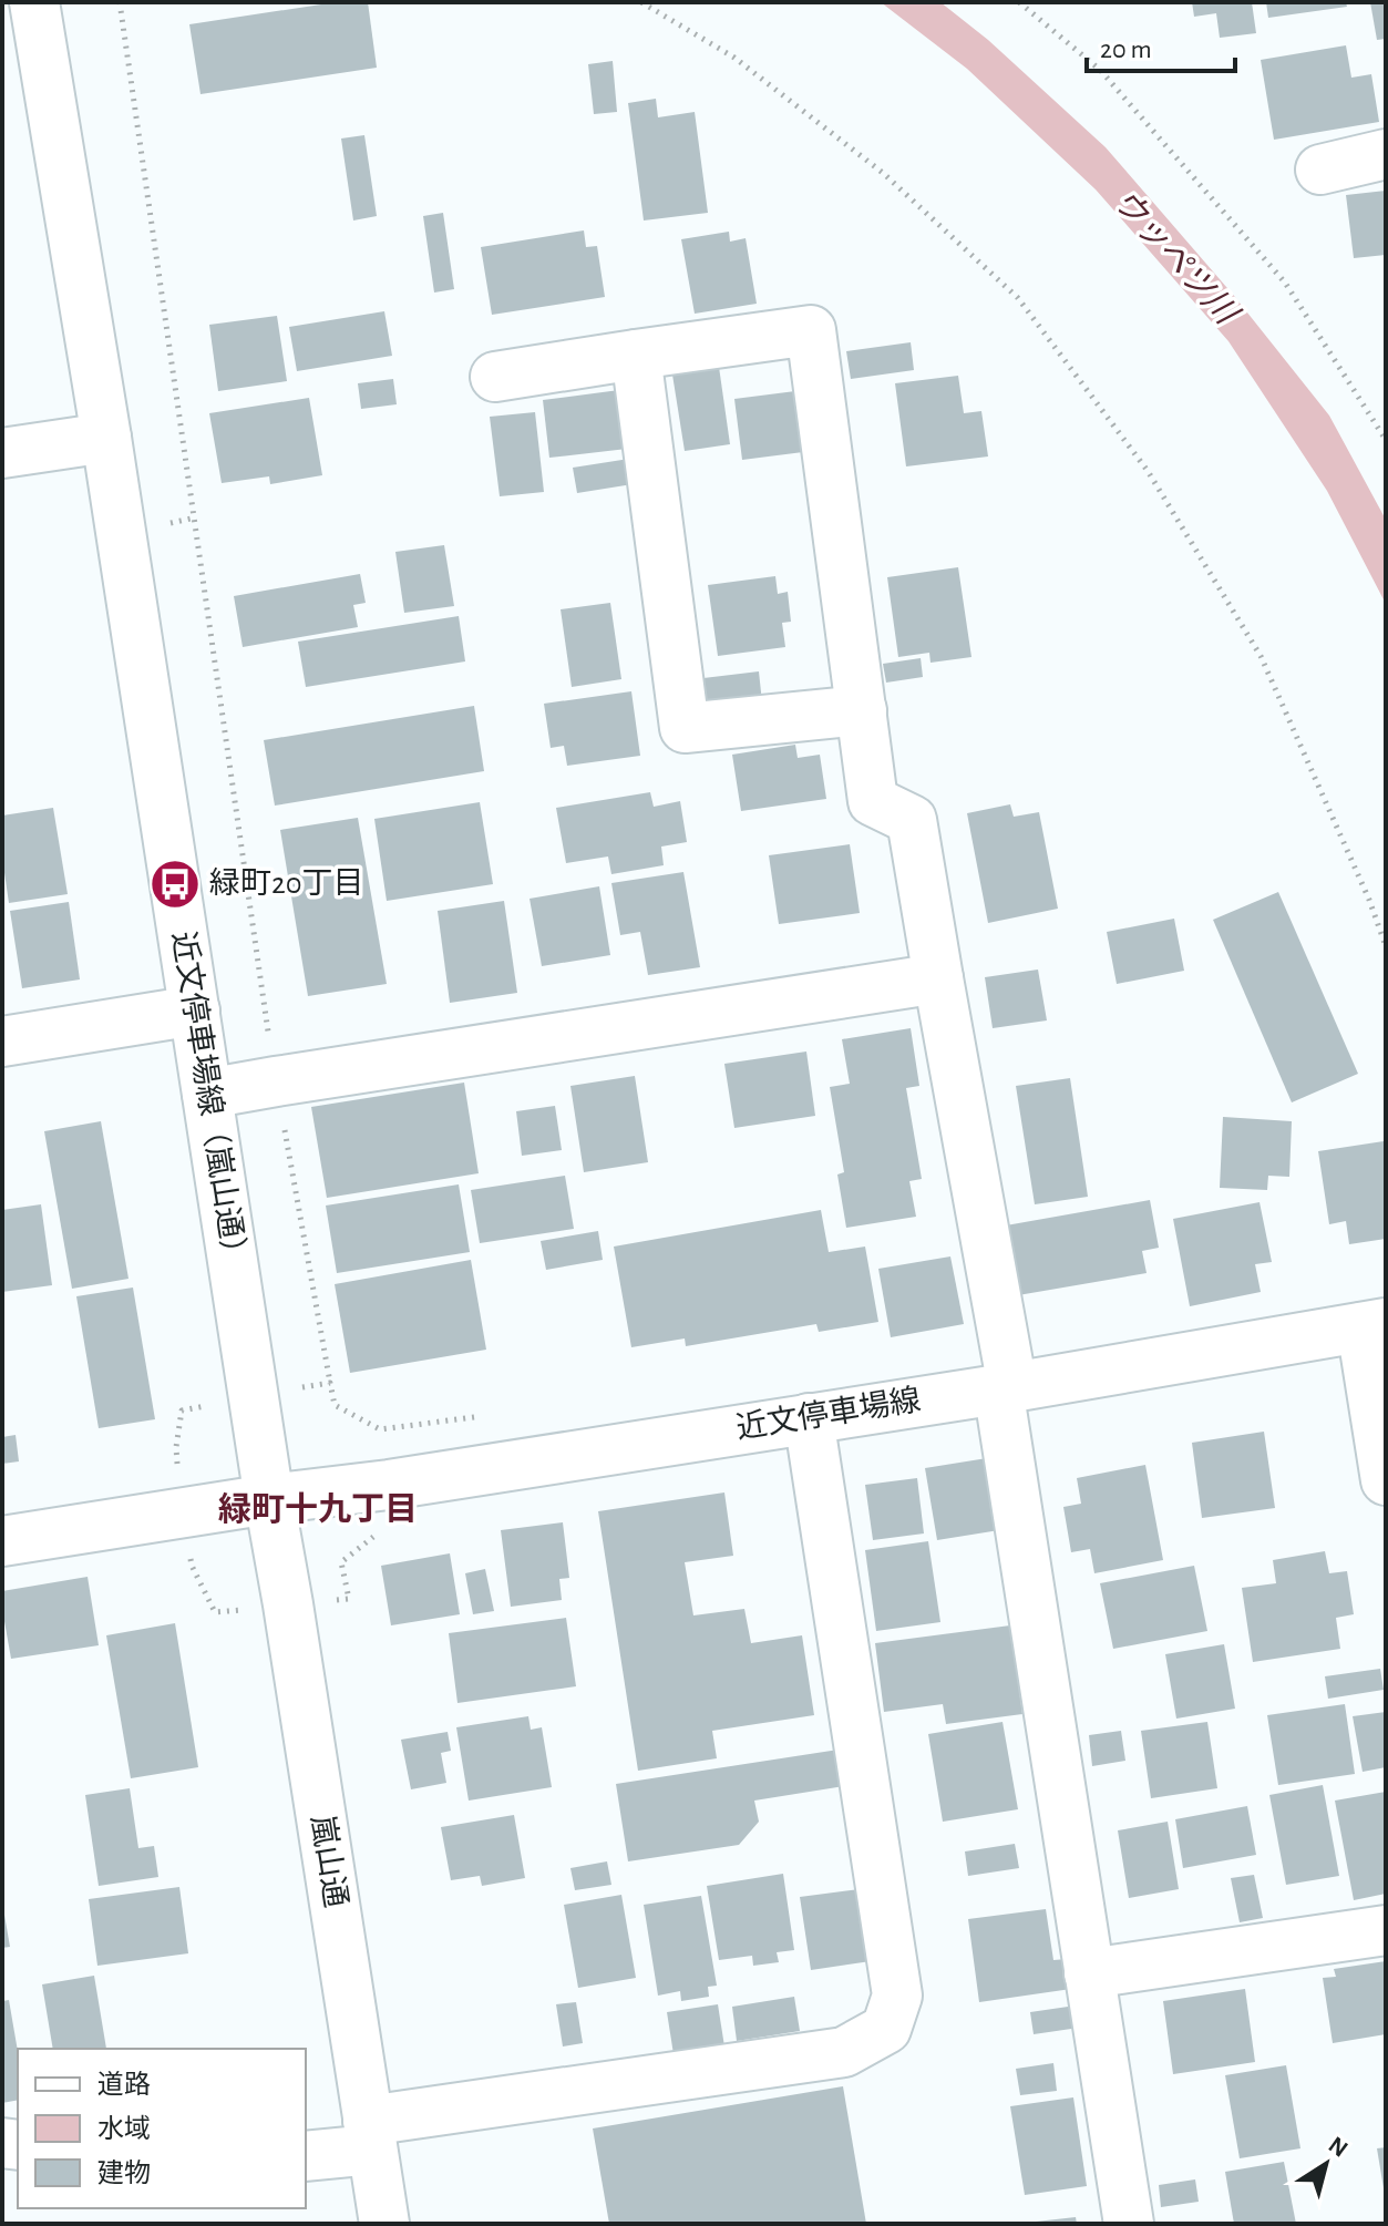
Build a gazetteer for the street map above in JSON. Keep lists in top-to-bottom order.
{
  "streets": {
    "street": ["近文停車場線（嵐山通）", "近文停車場線", "嵐山通"]
  },
  "crossings": [
    ["近文停車場線（嵐山通）", "近文停車場線"],
    ["近文停車場線（嵐山通）", "嵐山通"],
    ["近文停車場線", "嵐山通"]
  ],
  "districts": ["緑町十九丁目"],
  "water": ["ウッペツ川"],
  "places": {
    "bus stop": ["緑町20丁目"]
  },
  "legend": ["道路", "水域", "建物"],
  "scale_bar": "20 m",
  "north": "top right"
}
